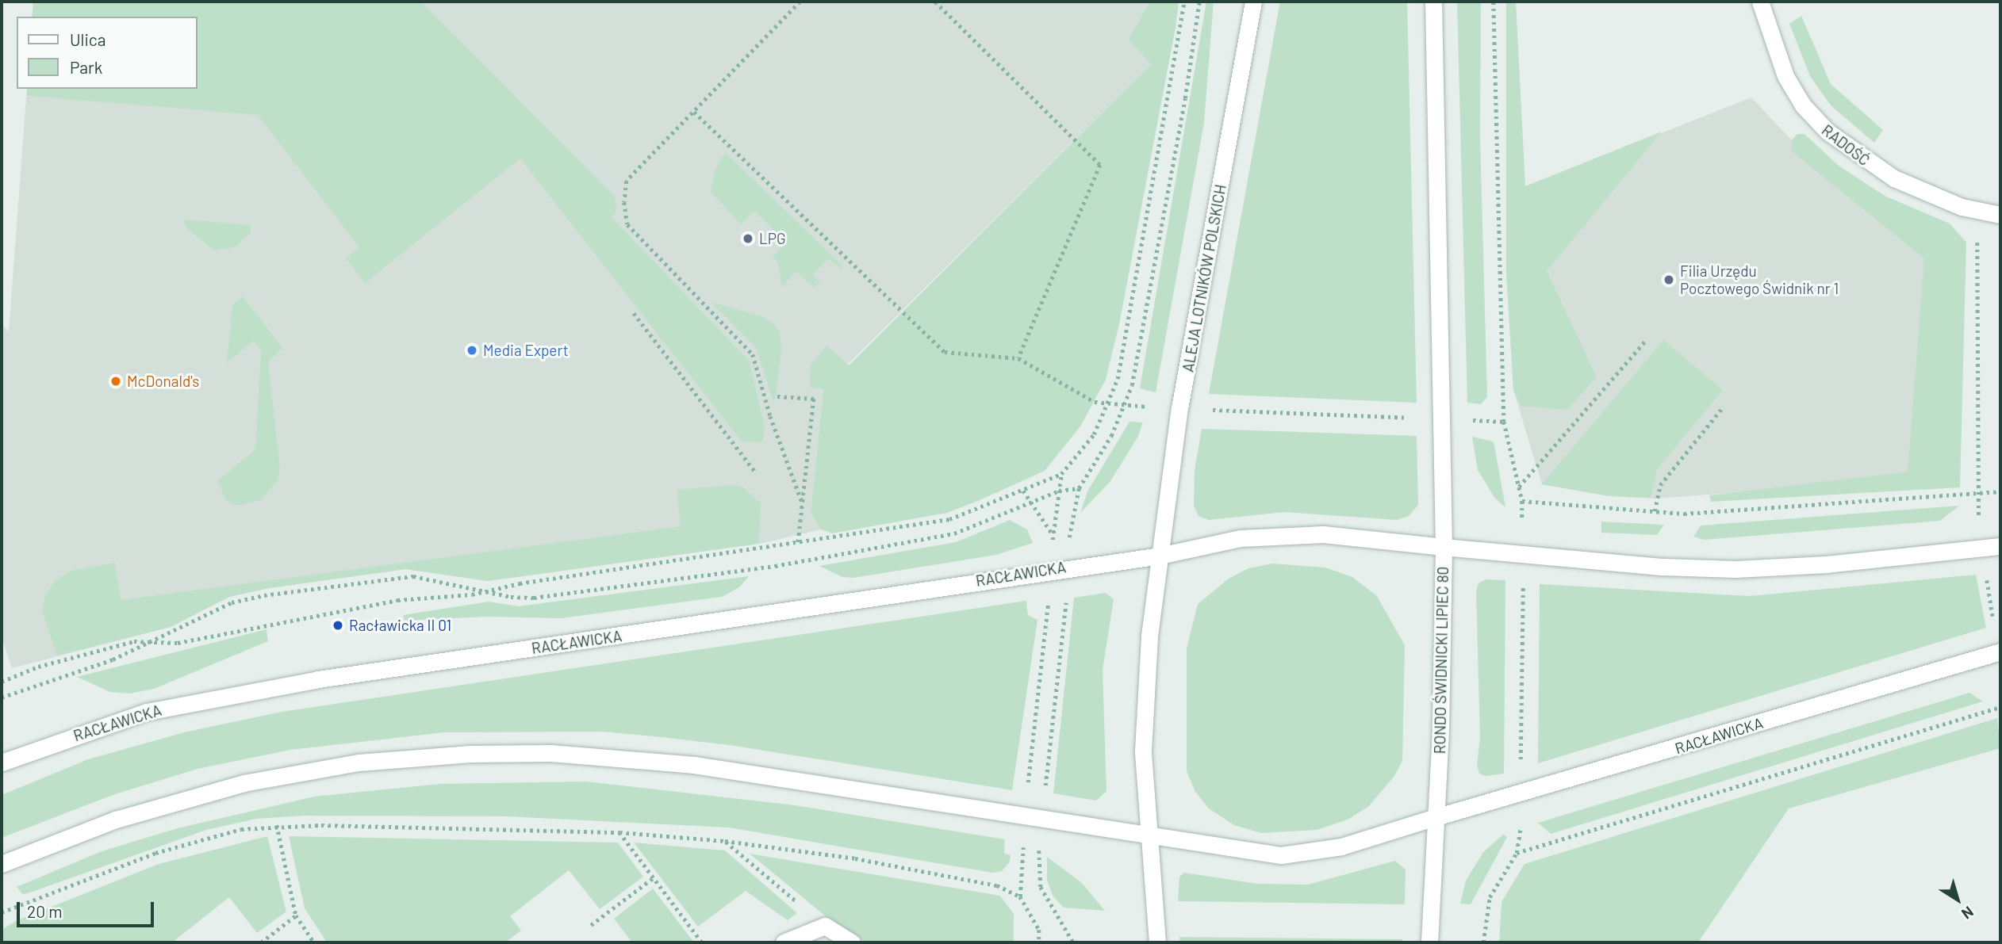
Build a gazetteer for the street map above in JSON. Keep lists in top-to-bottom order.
{
  "streets": {
    "street": [
      "RADOŚĆ",
      "ALEJA LOTNIKÓW POLSKICH",
      "RACŁAWICKA",
      "RONDO ŚWIDNICKI LIPIEC 80"
    ]
  },
  "crossings": [
    ["ALEJA LOTNIKÓW POLSKICH", "RACŁAWICKA"],
    ["ALEJA LOTNIKÓW POLSKICH", "RONDO ŚWIDNICKI LIPIEC 80"],
    ["RACŁAWICKA", "RONDO ŚWIDNICKI LIPIEC 80"]
  ],
  "places": [
    "LPG",
    "Filia Urzędu Pocztowego Świdnik nr 1",
    "Media Expert",
    "McDonald's",
    "Racławicka II 01"
  ],
  "legend": ["Ulica", "Park"],
  "scale_bar": "20 m",
  "north": "bottom right"
}
